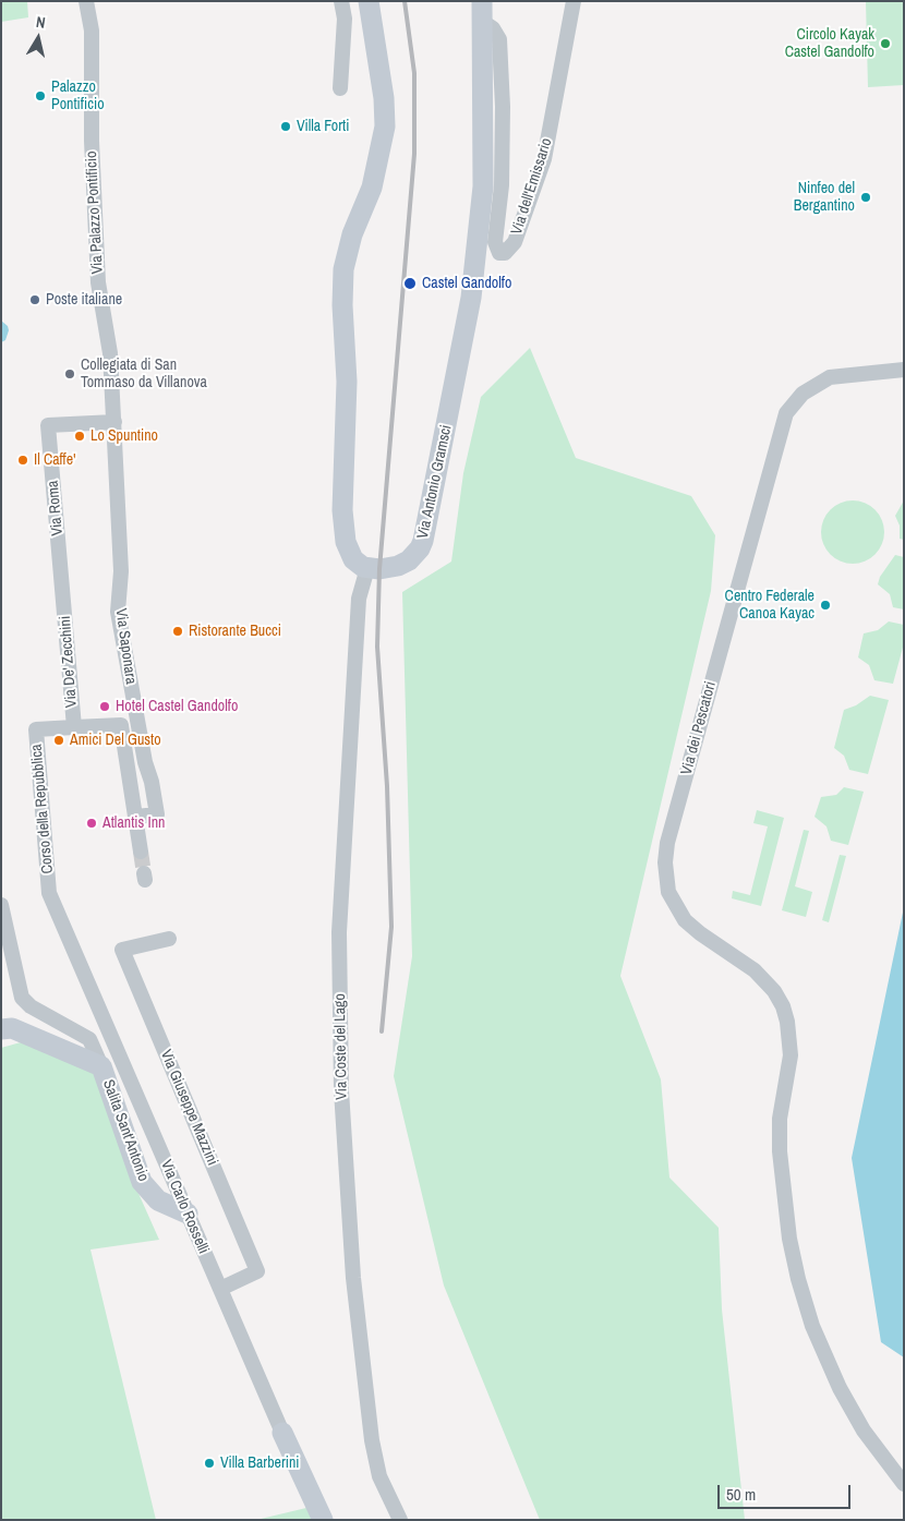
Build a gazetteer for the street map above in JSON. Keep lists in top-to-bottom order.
{
  "streets": {
    "street": [
      "Via dell'Emissario",
      "Via Palazzo Pontificio",
      "Via Antonio Gramsci",
      "Via Roma",
      "Via Saponara",
      "Via De' Zecchini",
      "Via dei Pescatori",
      "Corso della Repubblica",
      "Via Coste del Lago",
      "Via Giuseppe Mazzini",
      "Salita Sant'Antonio",
      "Via Carlo Rosselli"
    ]
  },
  "crossings": [
    ["Via dell'Emissario", "Via Antonio Gramsci"],
    ["Via Palazzo Pontificio", "Via Roma"],
    ["Via Palazzo Pontificio", "Via Saponara"],
    ["Via Antonio Gramsci", "Via Coste del Lago"],
    ["Via Roma", "Via Saponara"],
    ["Via Roma", "Via De' Zecchini"],
    ["Via De' Zecchini", "Corso della Repubblica"],
    ["Corso della Repubblica", "Via Carlo Rosselli"],
    ["Via Giuseppe Mazzini", "Via Carlo Rosselli"],
    ["Salita Sant'Antonio", "Via Carlo Rosselli"]
  ],
  "places": [
    "Circolo Kayak Castel Gandolfo",
    "Palazzo Pontificio",
    "Villa Forti",
    "Ninfeo del Bergantino",
    "Castel Gandolfo",
    "Poste italiane",
    "Collegiata di San Tommaso da Villanova",
    "Lo Spuntino",
    "Il Caffe'",
    "Centro Federale Canoa Kayac",
    "Ristorante Bucci",
    "Hotel Castel Gandolfo",
    "Amici Del Gusto",
    "Atlantis Inn",
    "Villa Barberini"
  ],
  "scale_bar": "50 m",
  "north": "top"
}
